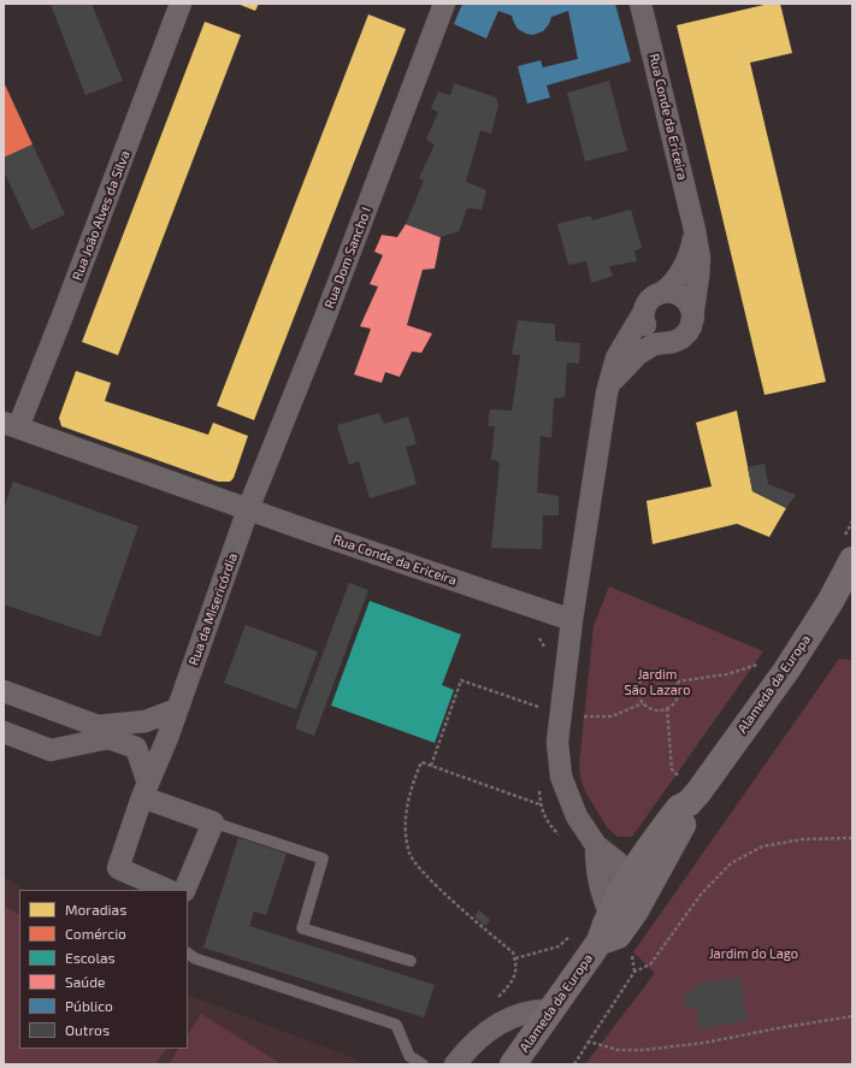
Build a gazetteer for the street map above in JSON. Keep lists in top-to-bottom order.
{
  "streets": {
    "main road": ["Alameda da Europa"],
    "street": [
      "Rua Conde da Ericeira",
      "Rua João Alves da Silva",
      "Rua Dom Sancho I",
      "Rua da Misericórdia"
    ]
  },
  "crossings": [
    ["Rua Conde da Ericeira", "Rua João Alves da Silva"],
    ["Rua Conde da Ericeira", "Rua Dom Sancho I"],
    ["Rua Conde da Ericeira", "Rua da Misericórdia"],
    ["Rua Dom Sancho I", "Rua da Misericórdia"]
  ],
  "parks": ["Jardim São Lazaro", "Jardim do Lago"],
  "legend": [
    "Moradias",
    "Comércio",
    "Escolas",
    "Saúde",
    "Público",
    "Outros"
  ]
}
